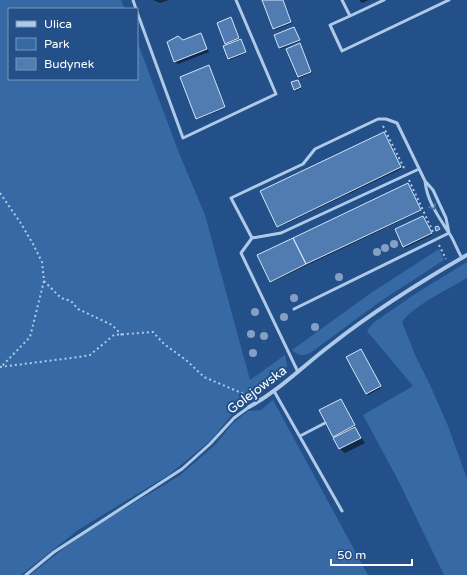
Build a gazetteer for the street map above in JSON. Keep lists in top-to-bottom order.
{
  "streets": {
    "street": ["Golejowska"]
  },
  "legend": ["Ulica", "Park", "Budynek"],
  "scale_bar": "50 m"
}
